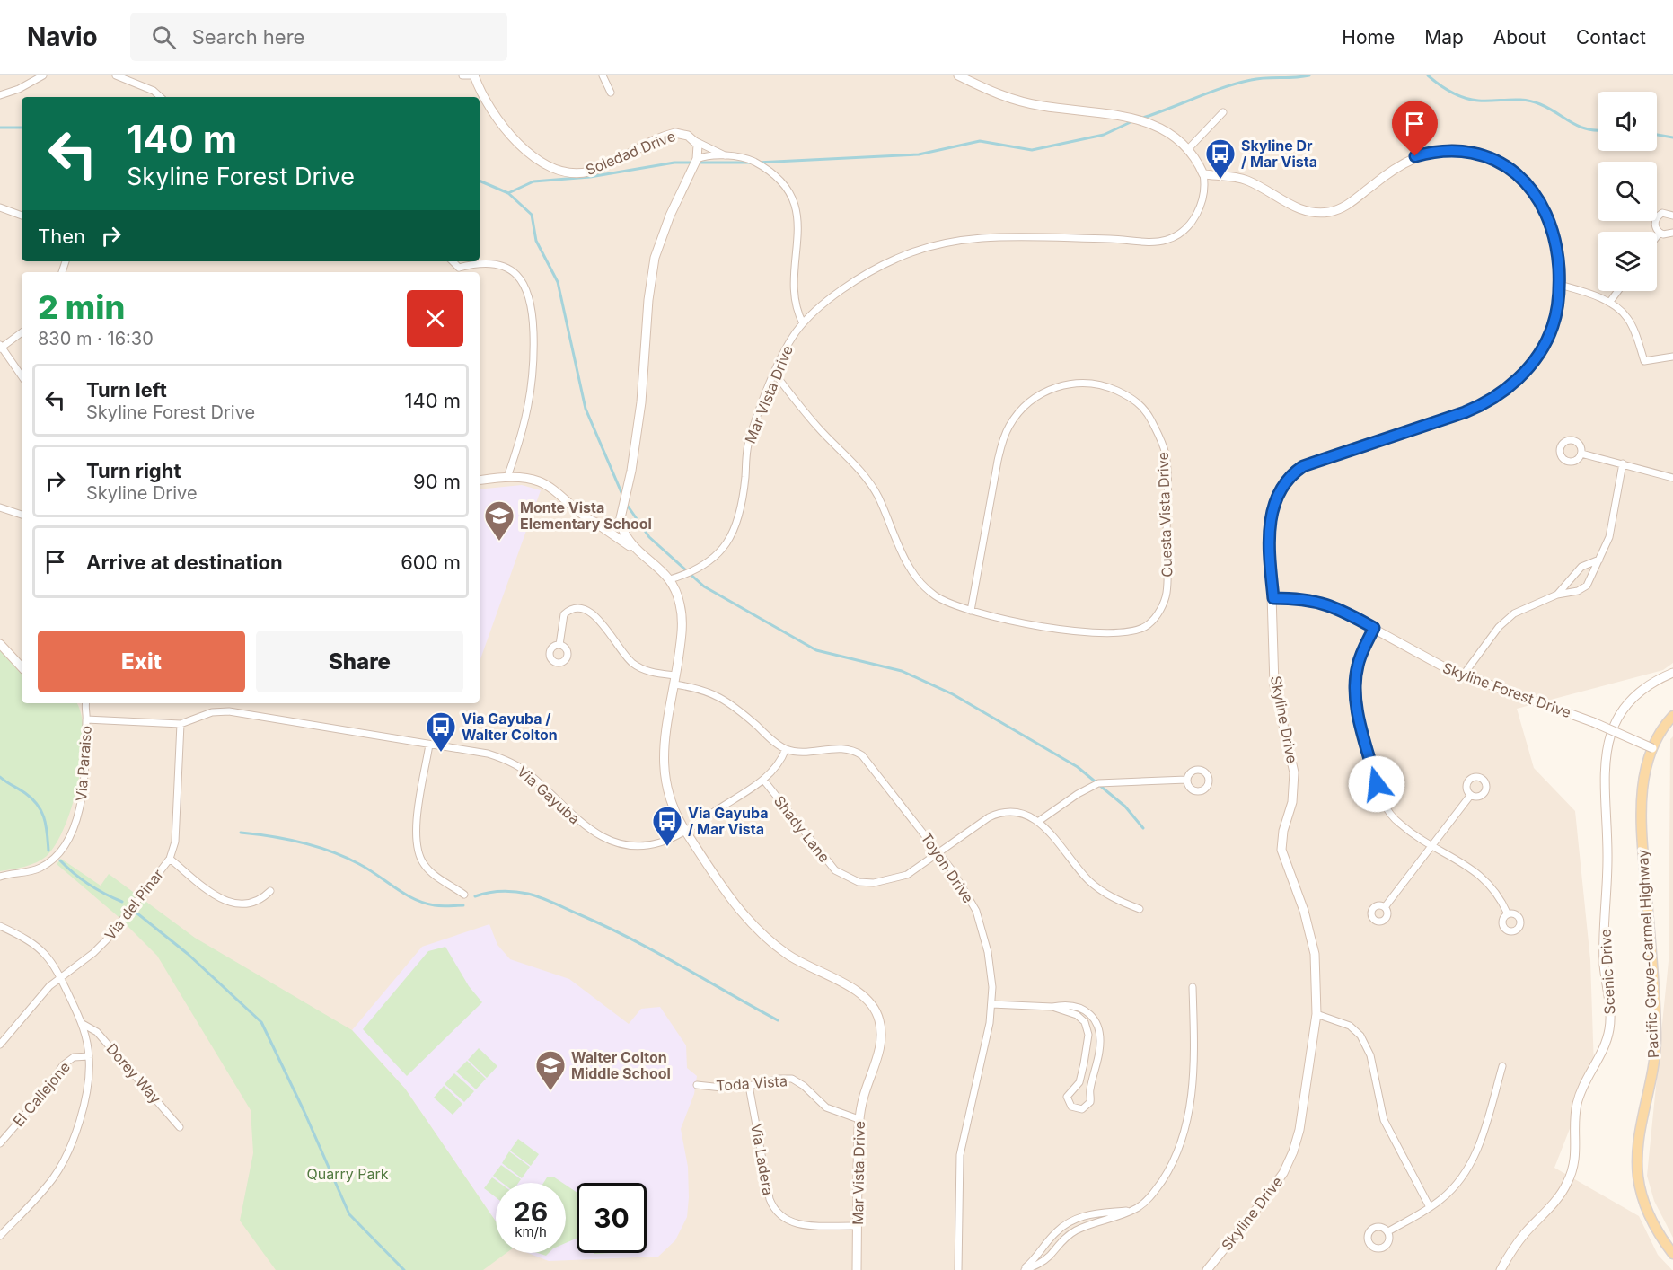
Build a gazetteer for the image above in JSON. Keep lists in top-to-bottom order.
{
  "streets": {
    "main road": ["Pacific Grove-Carmel Highway"],
    "street": [
      "Soledad Drive",
      "Mar Vista Drive",
      "Cuesta Vista Drive",
      "Skyline Forest Drive",
      "Skyline Drive",
      "Via Paraiso",
      "Via Gayuba",
      "Shady Lane",
      "Toyon Drive",
      "Via del Pinar",
      "Scenic Drive",
      "Dorey Way",
      "Toda Vista",
      "El Callejone",
      "Via Ladera"
    ]
  },
  "crossings": [
    ["Mar Vista Drive", "Cuesta Vista Drive"],
    ["Mar Vista Drive", "Skyline Drive"],
    ["Mar Vista Drive", "Via Gayuba"],
    ["Mar Vista Drive", "Toda Vista"],
    ["Mar Vista Drive", "Via Ladera"],
    ["Skyline Forest Drive", "Skyline Drive"],
    ["Skyline Forest Drive", "Pacific Grove-Carmel Highway"],
    ["Via Paraiso", "Via Gayuba"],
    ["Via Gayuba", "Shady Lane"],
    ["Via Gayuba", "Toyon Drive"],
    ["Via Gayuba", "Via del Pinar"],
    ["Shady Lane", "Toyon Drive"],
    ["Toda Vista", "Via Ladera"]
  ],
  "parks": ["Quarry Park"],
  "places": {
    "bus stop": ["Skyline Dr / Mar Vista", "Via Gayuba / Walter Colton", "Via Gayuba / Mar Vista"],
    "school or university": ["Monte Vista Elementary School", "Walter Colton Middle School"]
  },
  "page": {
    "header": "Navio",
    "search": "Search here",
    "nav": [
      "Home",
      "Map",
      "About",
      "Contact"
    ],
    "turn": ["140 m", "Skyline Forest Drive"],
    "then": "Then",
    "heading": ["2 min", "830 m · 16:30"],
    "list": [
      {
        "name": "Turn left",
        "note": "Skyline Forest Drive",
        "value": "140 m"
      },
      {
        "name": "Turn right",
        "note": "Skyline Drive",
        "value": "90 m"
      },
      {
        "name": "Arrive at destination",
        "value": "600 m"
      }
    ],
    "buttons": ["Exit", "Share"],
    "speed": "26 km/h",
    "limit": "30"
  }
}
